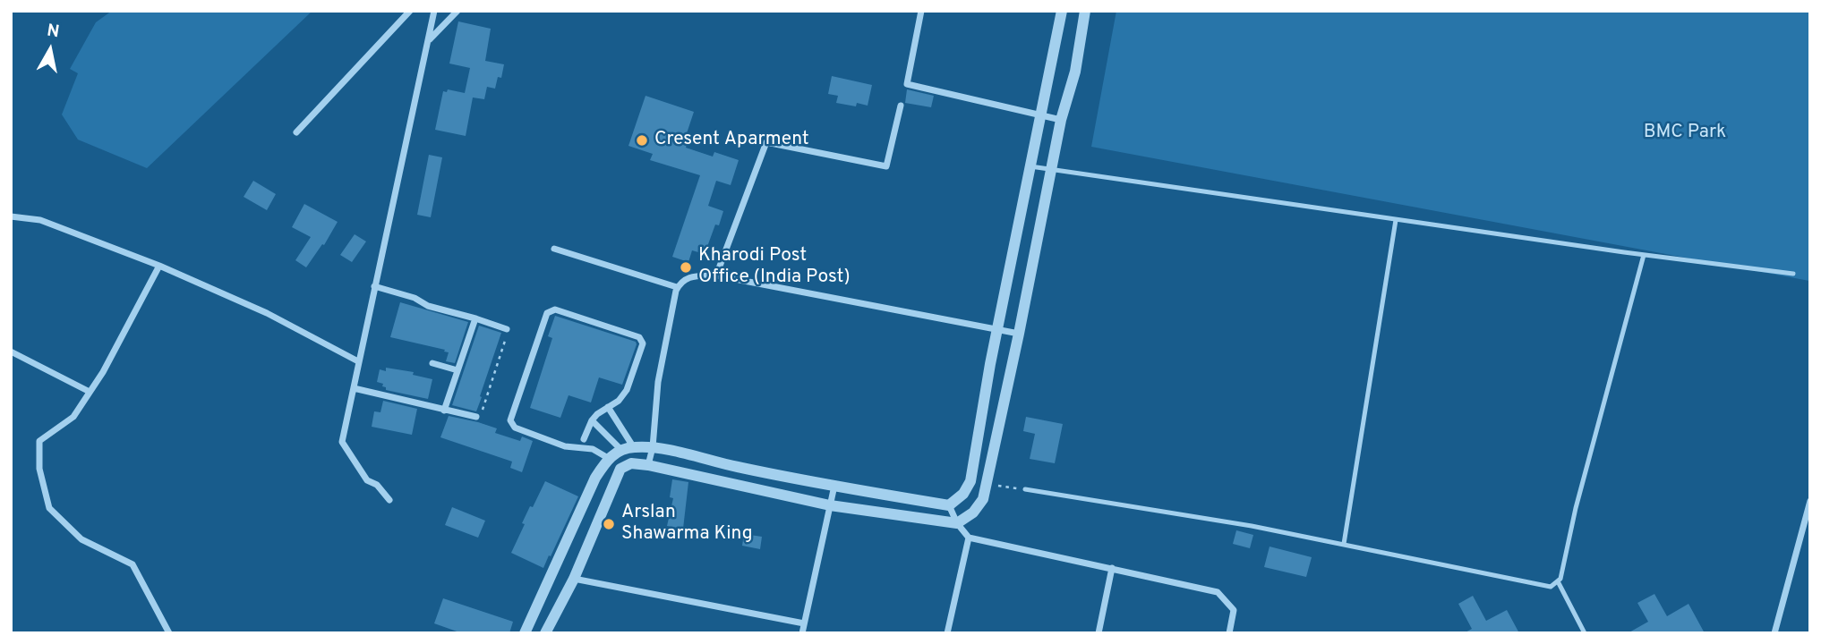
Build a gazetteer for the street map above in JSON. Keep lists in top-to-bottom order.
{
  "parks": ["BMC Park"],
  "places": ["Cresent Aparment", "Kharodi Post Office (India Post)", "Arslan Shawarma King"],
  "north": "top"
}
